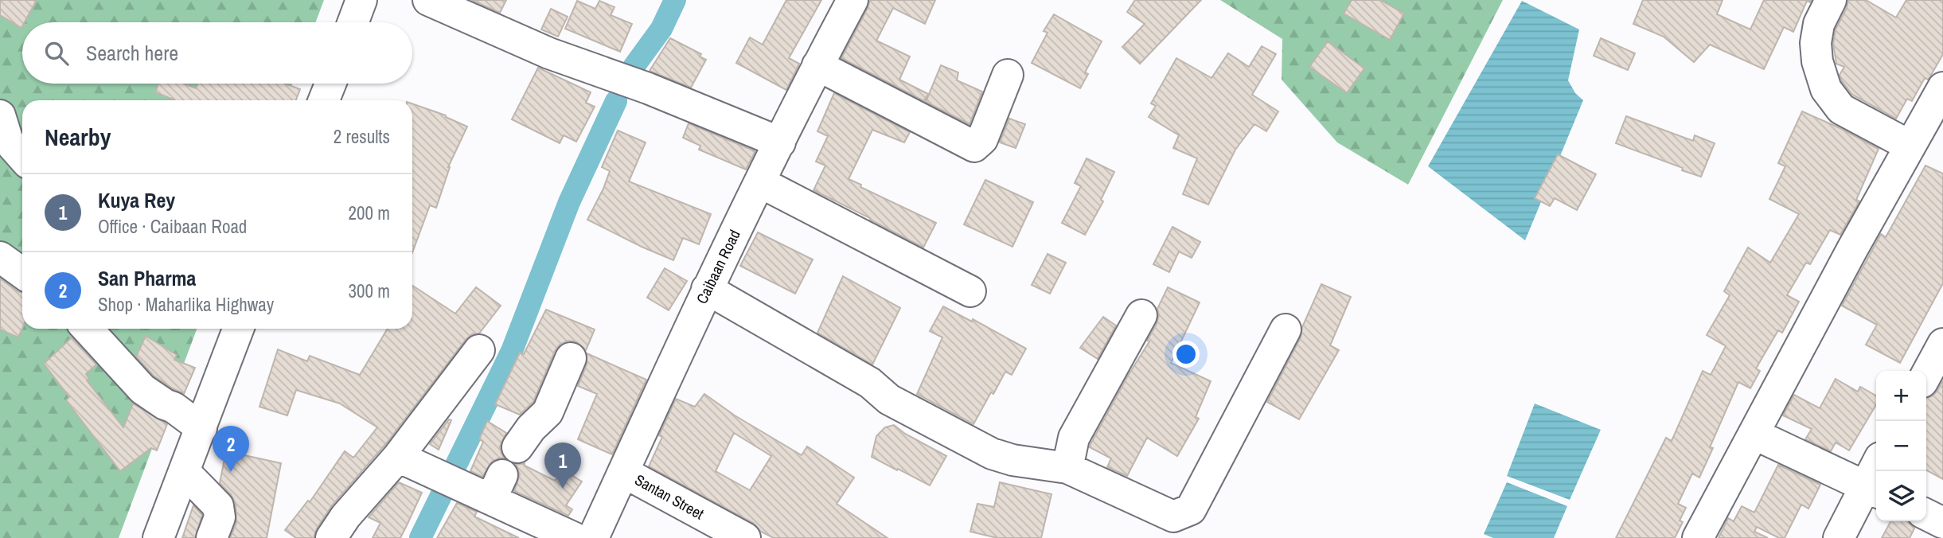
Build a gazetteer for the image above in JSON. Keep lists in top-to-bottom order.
{
  "streets": {
    "main road": ["Caibaan Road", "Santan Street"]
  },
  "crossings": [
    ["Caibaan Road", "Santan Street"]
  ],
  "page": {
    "search": "Search here",
    "heading": ["Nearby", "2 results"],
    "list": [
      {
        "mark": "1",
        "name": "Kuya Rey",
        "note": "Office · Caibaan Road",
        "value": "200 m"
      },
      {
        "mark": "2",
        "name": "San Pharma",
        "note": "Shop · Maharlika Highway",
        "value": "300 m"
      }
    ],
    "map_buttons": ["+", "−"],
    "pins": ["2", "1"]
  }
}
